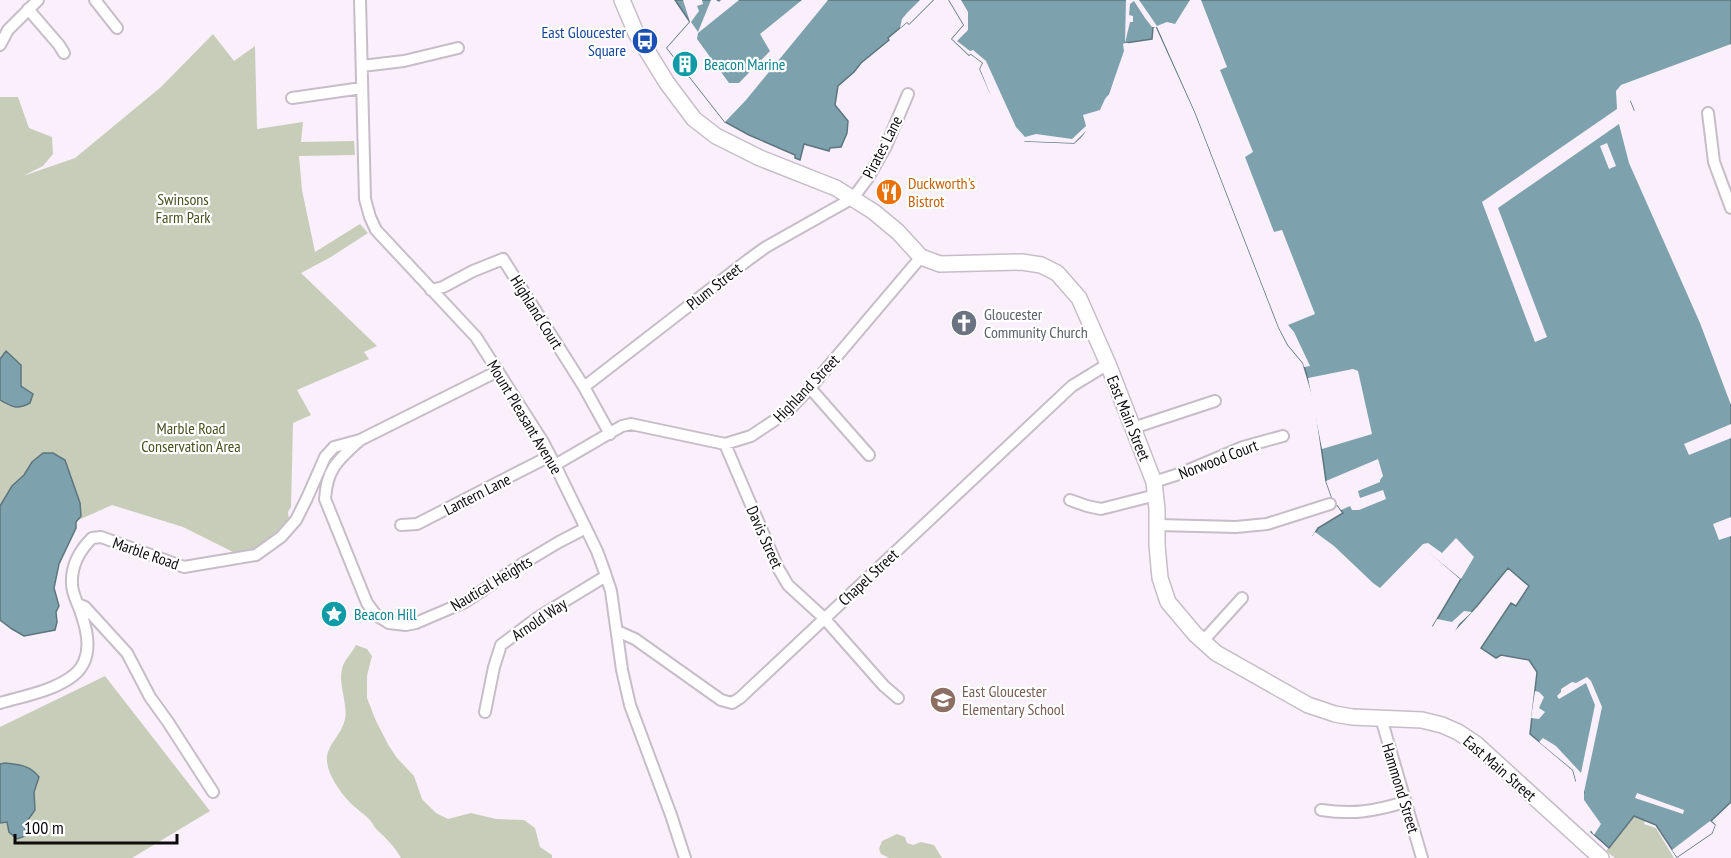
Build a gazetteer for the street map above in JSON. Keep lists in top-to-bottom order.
{
  "streets": {
    "main road": ["East Main Street"],
    "street": [
      "Pirates Lane",
      "Plum Street",
      "Highland Court",
      "Highland Street",
      "Mount Pleasant Avenue",
      "Norwood Court",
      "Lantern Lane",
      "Davis Street",
      "Marble Road",
      "Chapel Street",
      "Nautical Heights",
      "Arnold Way",
      "Hammond Street"
    ]
  },
  "crossings": [
    ["Pirates Lane", "Plum Street"],
    ["Plum Street", "Highland Court"],
    ["Highland Court", "Highland Street"],
    ["Highland Court", "Mount Pleasant Avenue"],
    ["Highland Street", "Mount Pleasant Avenue"],
    ["Highland Street", "East Main Street"],
    ["Highland Street", "Lantern Lane"],
    ["Highland Street", "Davis Street"],
    ["Mount Pleasant Avenue", "Lantern Lane"],
    ["Mount Pleasant Avenue", "Marble Road"],
    ["Mount Pleasant Avenue", "Chapel Street"],
    ["Mount Pleasant Avenue", "Nautical Heights"],
    ["Mount Pleasant Avenue", "Arnold Way"],
    ["East Main Street", "Norwood Court"],
    ["East Main Street", "Chapel Street"],
    ["East Main Street", "Hammond Street"],
    ["Davis Street", "Chapel Street"],
    ["Marble Road", "Nautical Heights"]
  ],
  "parks": ["Swinsons Farm Park", "Marble Road Conservation Area"],
  "places": {
    "bus stop": ["East Gloucester Square"],
    "building": ["Beacon Marine"],
    "restaurant": ["Duckworth's Bistrot"],
    "church": ["Gloucester Community Church"],
    "place": ["Beacon Hill"],
    "school or university": ["East Gloucester Elementary School"]
  },
  "scale_bar": "100 m"
}
